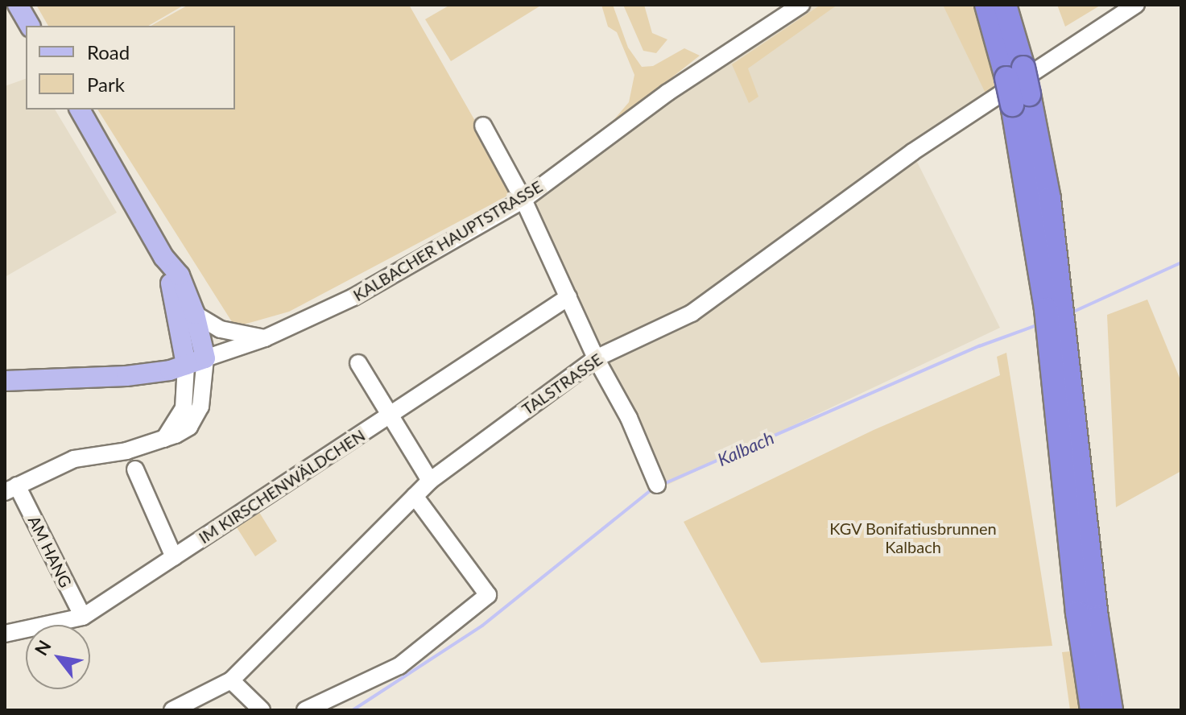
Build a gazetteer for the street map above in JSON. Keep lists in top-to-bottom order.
{
  "streets": {
    "main road": ["KALBACHER HAUPTSTRASSE"],
    "street": ["TALSTRASSE", "IM KIRSCHENWÄLDCHEN", "AM HANG"]
  },
  "crossings": [
    ["IM KIRSCHENWÄLDCHEN", "AM HANG"]
  ],
  "water": ["Kalbach"],
  "parks": ["KGV Bonifatiusbrunnen Kalbach"],
  "legend": ["Road", "Park"],
  "north": "top left"
}
